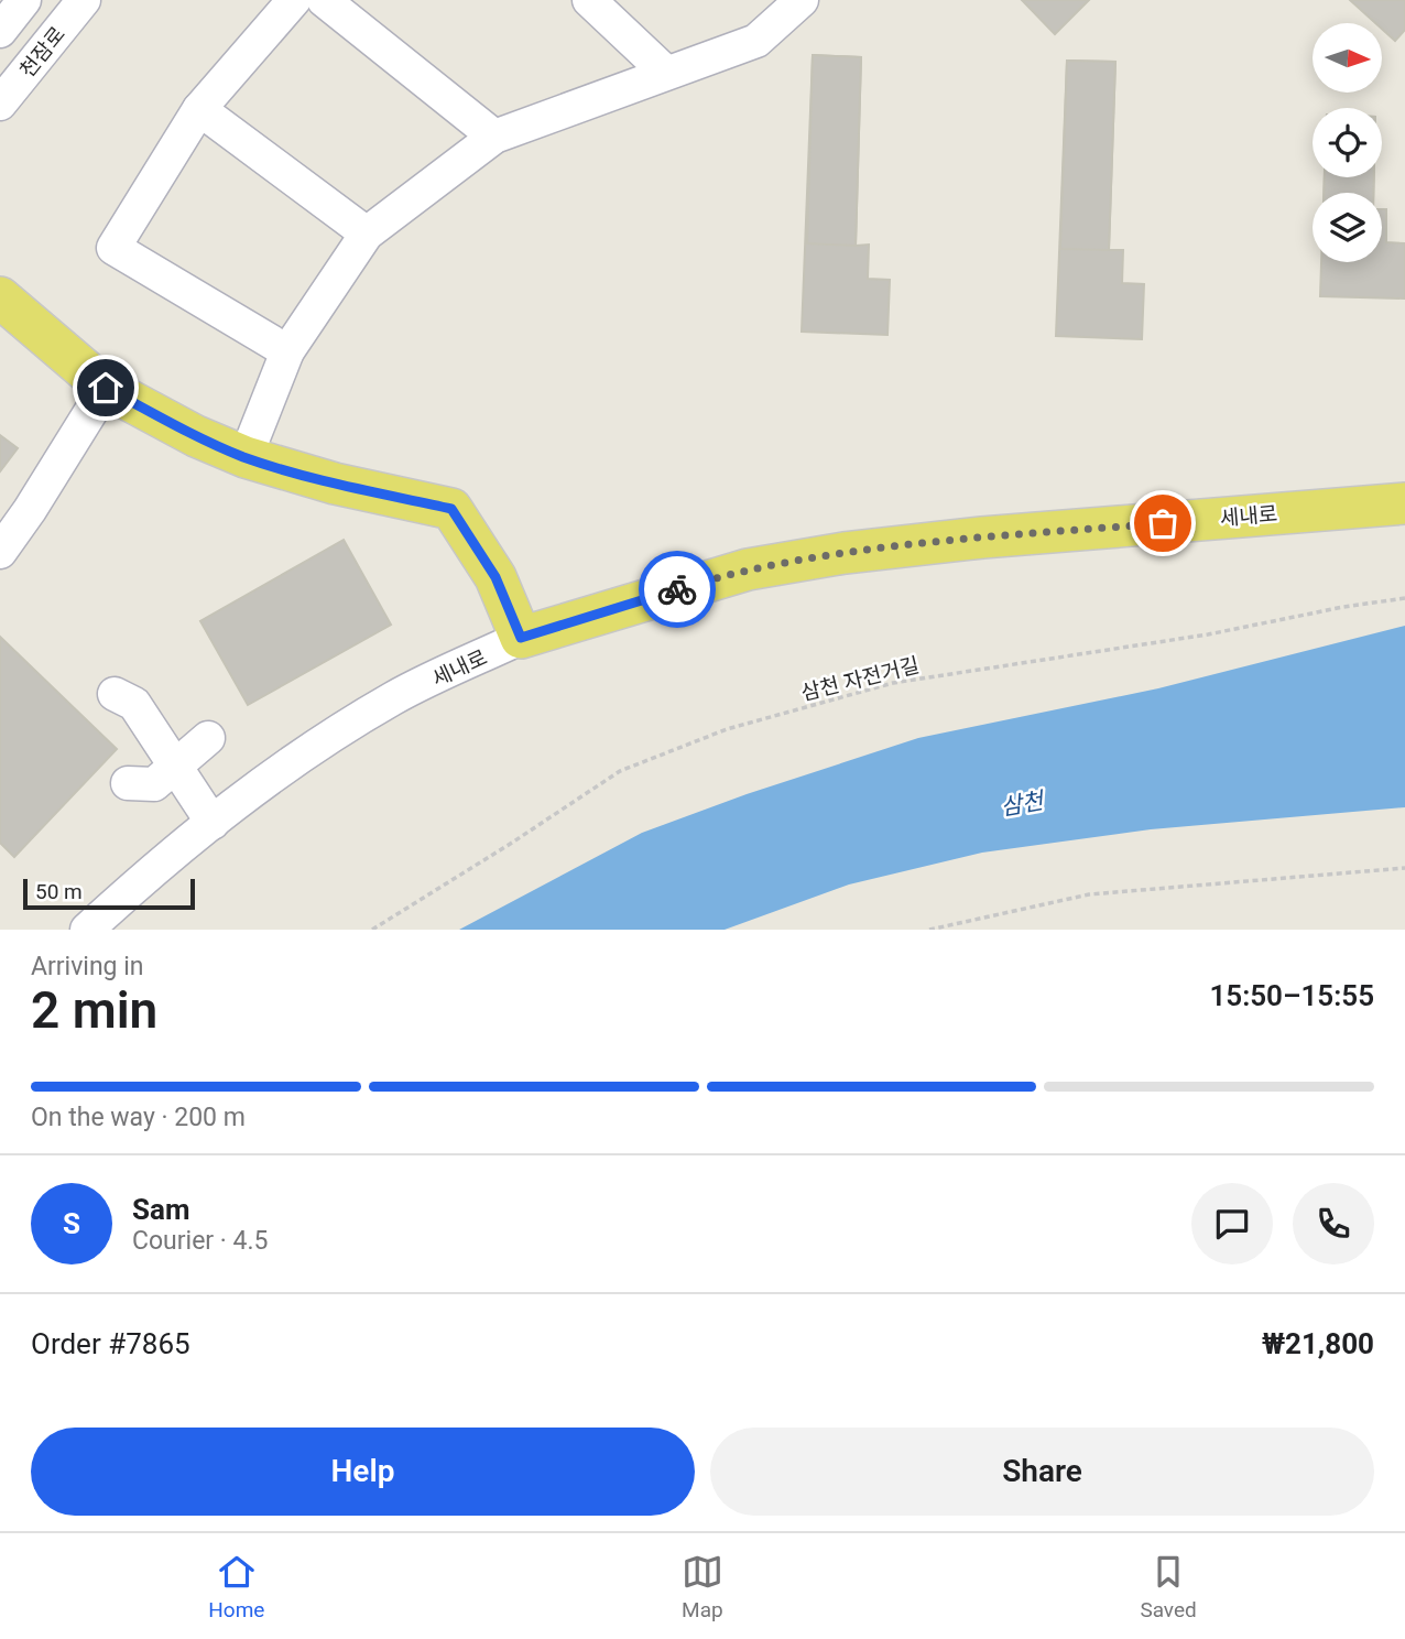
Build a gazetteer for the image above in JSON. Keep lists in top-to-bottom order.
{
  "streets": {
    "main road": ["세내로"],
    "street": ["천잠로"],
    "path": ["삼천 자전거길"]
  },
  "water": ["삼천"],
  "scale_bar": "50 m",
  "north": "right",
  "page": {
    "scale": "50 m",
    "heading": ["2 min", "Arriving in", "15:50–15:55"],
    "panel": [
      "Sam",
      "Courier · 4.5",
      "Order #7865",
      "₩21,800"
    ],
    "bar": "On the way · 200 m",
    "round": "S",
    "buttons": ["Help", "Share"],
    "tabs": ["Home", "Map", "Saved"]
  }
}
